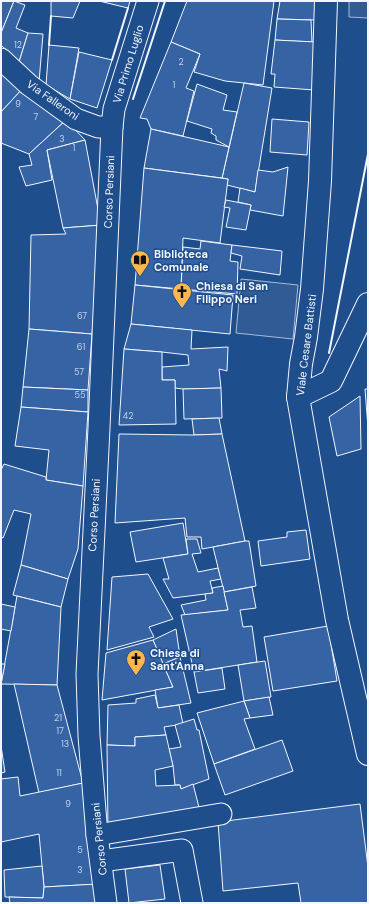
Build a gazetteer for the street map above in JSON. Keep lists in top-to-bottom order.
{
  "streets": {
    "street": [
      "Via Primo Luglio",
      "Via Falleroni",
      "Corso Persiani",
      "Viale Cesare Battisti"
    ]
  },
  "crossings": [
    ["Via Primo Luglio", "Via Falleroni"],
    ["Via Primo Luglio", "Corso Persiani"],
    ["Via Falleroni", "Corso Persiani"]
  ],
  "places": {
    "library": ["Biblioteca Comunale"],
    "church": ["Chiesa di San Filippo Neri", "Chiesa di Sant'Anna"]
  },
  "house_numbers": [
    "12",
    "2",
    "1",
    "9",
    "7",
    "3",
    "1",
    "67",
    "61",
    "57",
    "55",
    "42",
    "21",
    "17",
    "13",
    "11",
    "9",
    "5",
    "3"
  ]
}
